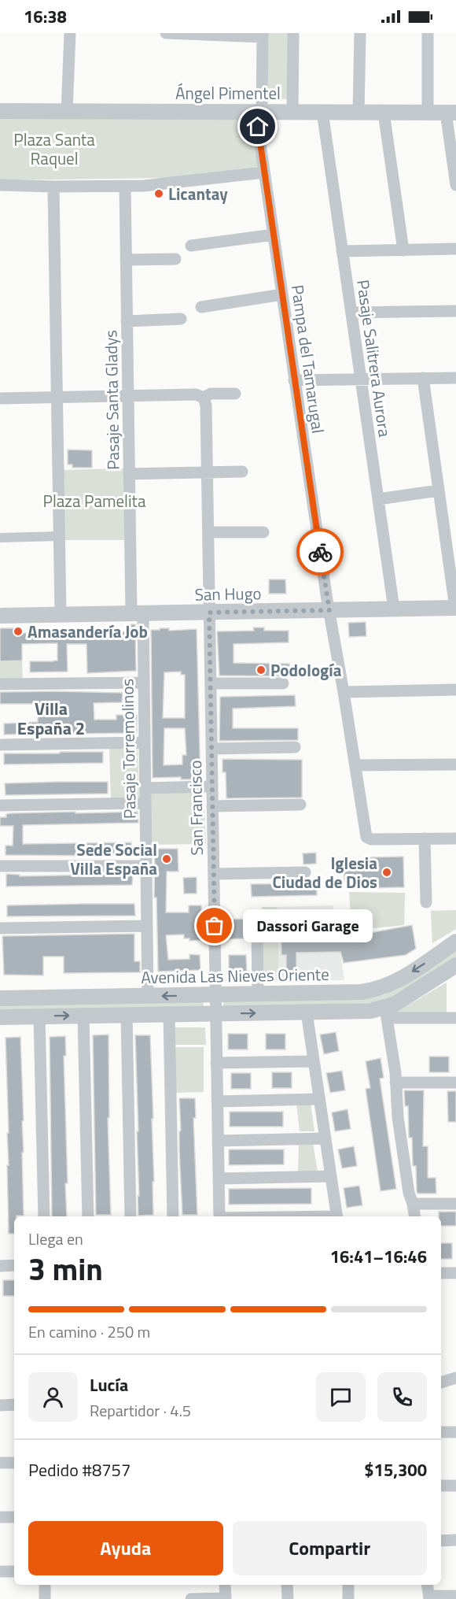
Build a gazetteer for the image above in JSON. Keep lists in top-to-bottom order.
{
  "streets": {
    "street": [
      "Ángel Pimentel",
      "Pasaje Salitrera Aurora",
      "Pampa del Tamarugal",
      "Pasaje Santa Gladys",
      "San Hugo",
      "Pasaje Torremolinos",
      "San Francisco",
      "Avenida Las Nieves Oriente"
    ]
  },
  "crossings": [
    ["Ángel Pimentel", "Pasaje Salitrera Aurora"],
    ["Ángel Pimentel", "Pampa del Tamarugal"],
    ["Pasaje Salitrera Aurora", "San Hugo"],
    ["Pampa del Tamarugal", "San Hugo"],
    ["Pasaje Santa Gladys", "San Hugo"],
    ["Pasaje Santa Gladys", "Pasaje Torremolinos"],
    ["San Hugo", "Pasaje Torremolinos"],
    ["San Hugo", "San Francisco"],
    ["Pasaje Torremolinos", "Avenida Las Nieves Oriente"],
    ["San Francisco", "Avenida Las Nieves Oriente"]
  ],
  "districts": ["Villa España 2"],
  "parks": ["Plaza Santa Raquel", "Plaza Pamelita"],
  "places": [
    "Licantay",
    "Amasandería Job",
    "Podología",
    "Sede Social Villa España",
    "Iglesia Ciudad de Dios",
    "Dassori Garage"
  ],
  "page": {
    "status": "16:38",
    "bubble": "Dassori Garage",
    "heading": ["3 min", "Llega en", "16:41–16:46"],
    "panel": [
      "Lucía",
      "Repartidor · 4.5",
      "Pedido #8757",
      "$15,300"
    ],
    "bar": "En camino · 250 m",
    "buttons": ["Ayuda", "Compartir"]
  }
}
